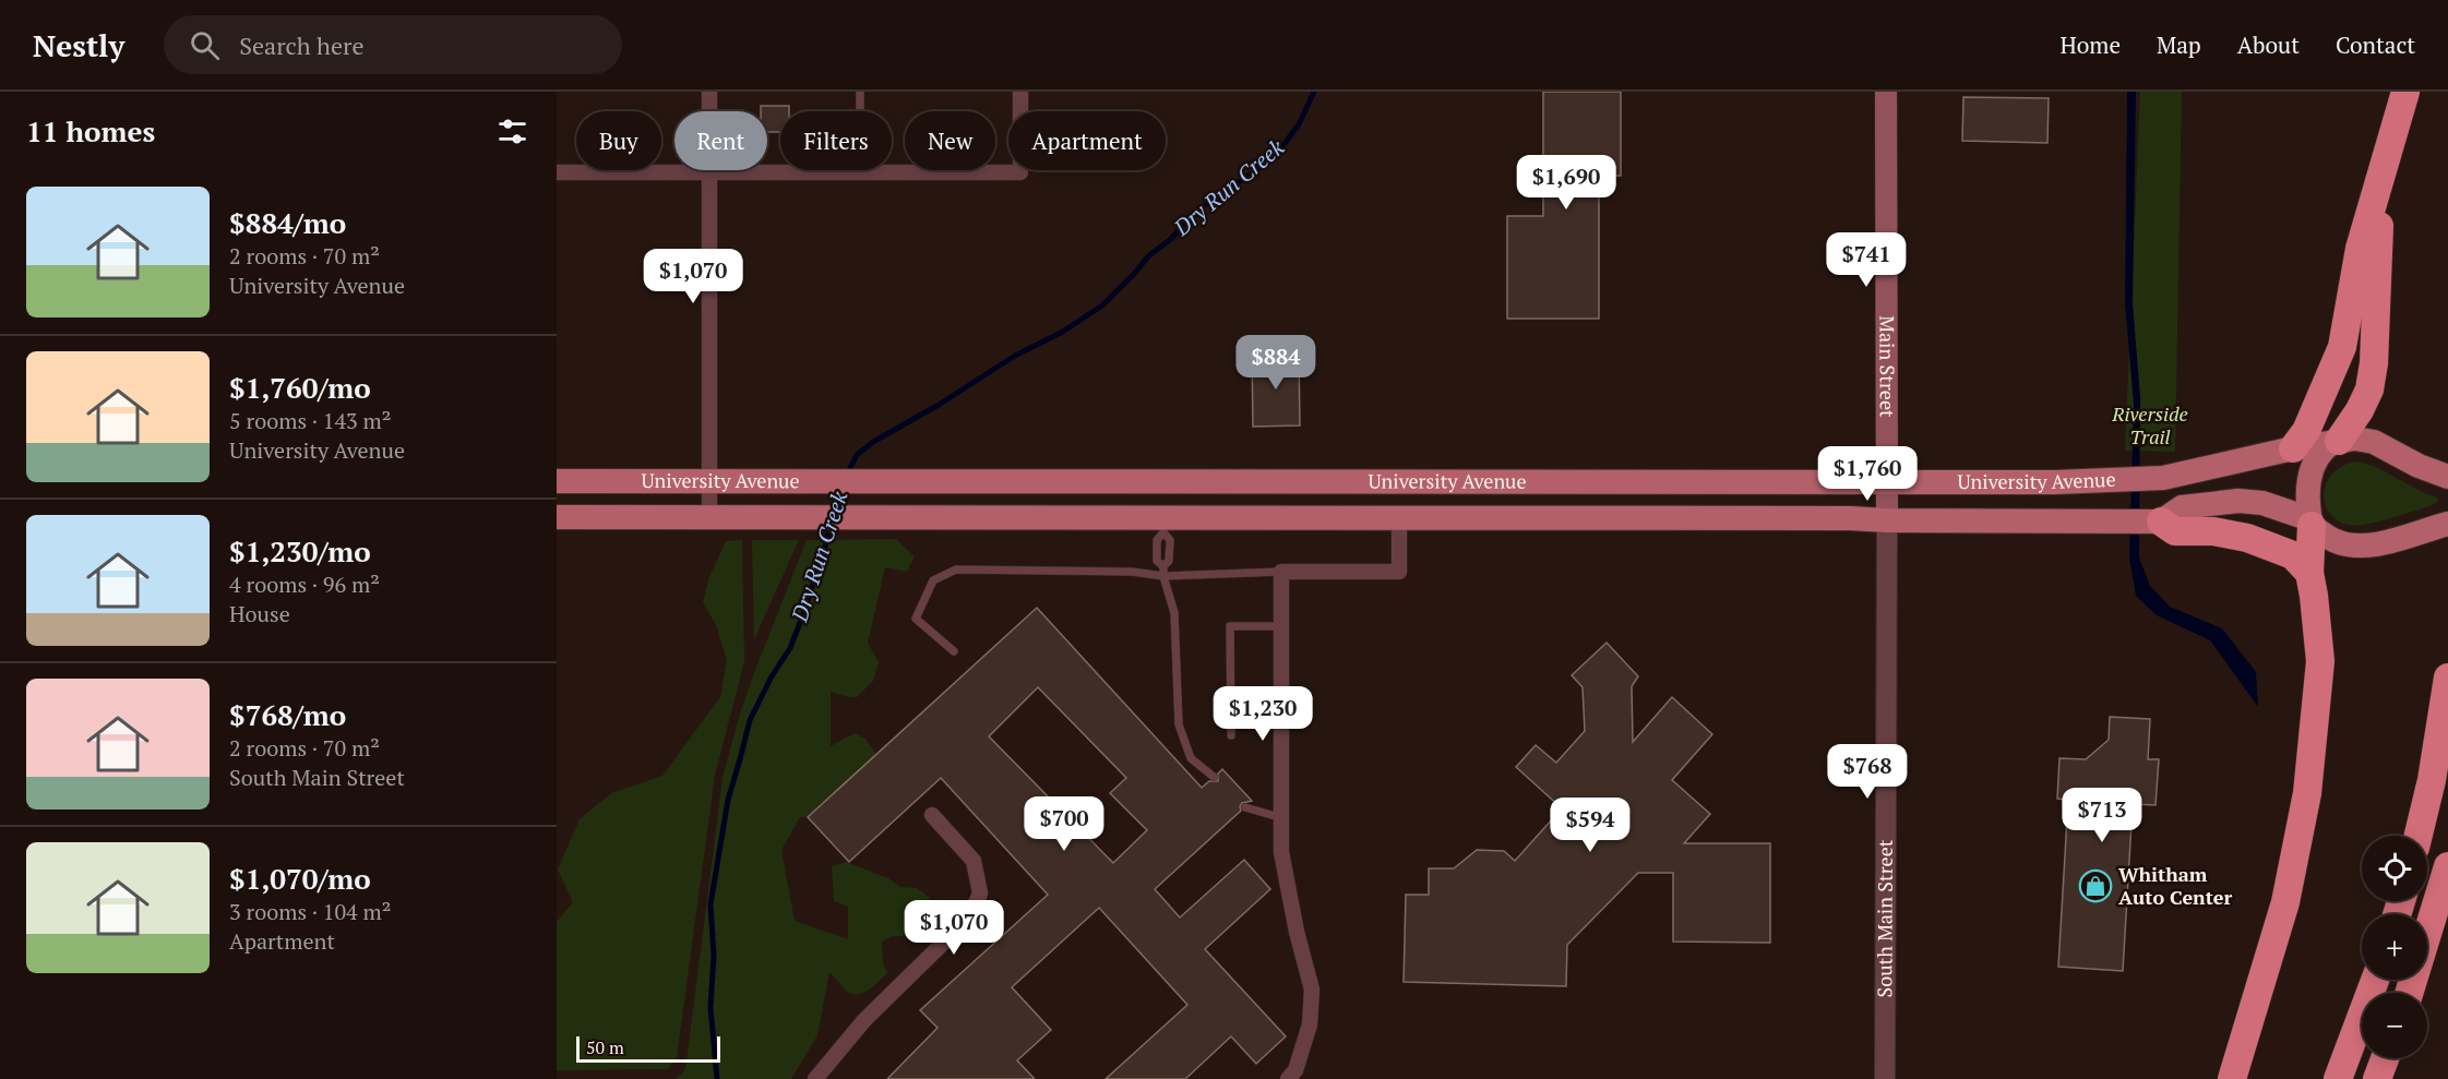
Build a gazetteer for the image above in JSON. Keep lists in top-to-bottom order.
{
  "streets": {
    "main road": ["Main Street", "University Avenue", "South Main Street"]
  },
  "crossings": [
    ["Main Street", "University Avenue"],
    ["Main Street", "South Main Street"],
    ["University Avenue", "South Main Street"]
  ],
  "water": ["Dry Run Creek"],
  "parks": ["Riverside Trail"],
  "places": {
    "shop": ["Whitham Auto Center"]
  },
  "scale_bar": "50 m",
  "page": {
    "header": "Nestly",
    "search": "Search here",
    "nav": [
      "Home",
      "Map",
      "About",
      "Contact"
    ],
    "heading": "11 homes",
    "chip": [
      "Buy",
      "Rent",
      "Filters",
      "New",
      "Apartment"
    ],
    "price": [
      "$1,690",
      "$741",
      "$1,070",
      "$884",
      "$1,760",
      "$1,230",
      "$768",
      "$713",
      "$700",
      "$594",
      "$1,070"
    ],
    "list": [
      {
        "name": "$884/mo",
        "note": "2 rooms · 70 m² · University Avenue"
      },
      {
        "name": "$1,760/mo",
        "note": "5 rooms · 143 m² · University Avenue"
      },
      {
        "name": "$1,230/mo",
        "note": "4 rooms · 96 m² · House"
      },
      {
        "name": "$768/mo",
        "note": "2 rooms · 70 m² · South Main Street"
      },
      {
        "name": "$1,070/mo",
        "note": "3 rooms · 104 m² · Apartment"
      }
    ],
    "map_buttons": ["+", "−"],
    "scale": "50 m"
  }
}
